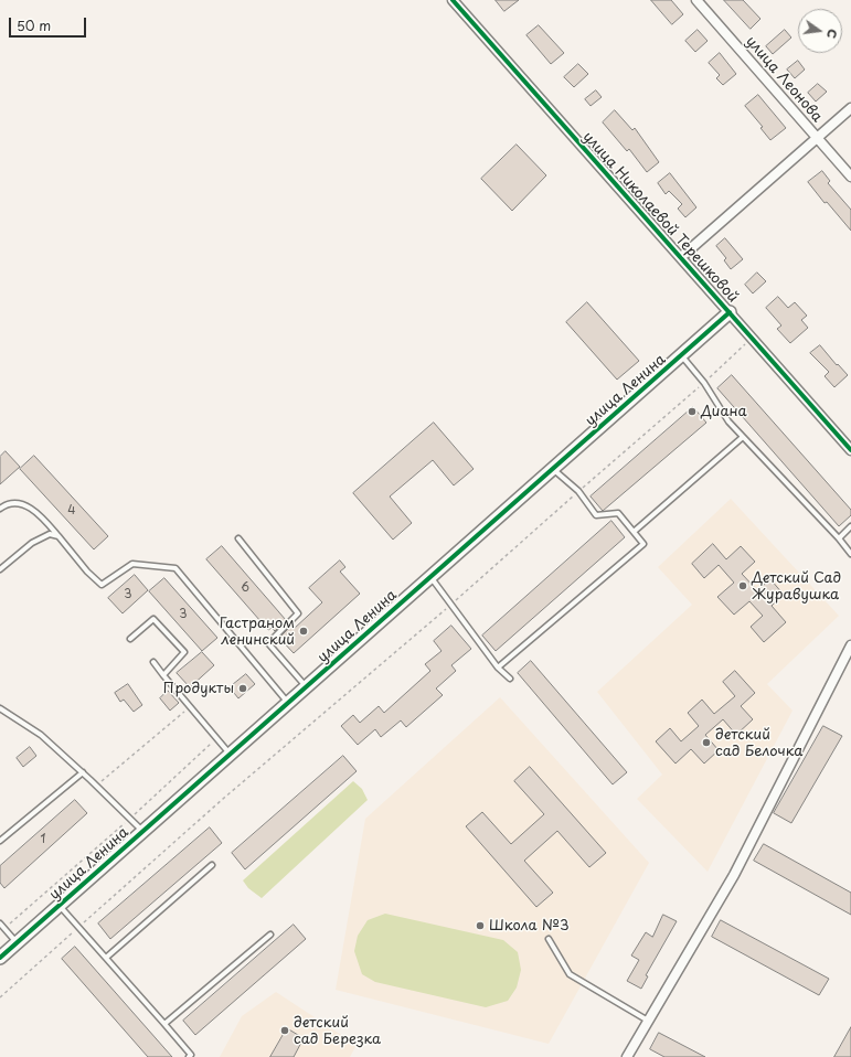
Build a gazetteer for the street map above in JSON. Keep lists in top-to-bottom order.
{
  "streets": {
    "street": ["улица Леонова", "улица Николаевой Терешковой", "улица Ленина"]
  },
  "crossings": [
    ["улица Николаевой Терешковой", "улица Ленина"]
  ],
  "places": [
    "Диана",
    "Детский Сад Журавушка",
    "Гастраном ленинский",
    "Продукты",
    "детский сад Белочка",
    "Школа №3",
    "детский сад Березка"
  ],
  "house_numbers": [
    "4",
    "6",
    "3",
    "3",
    "1"
  ],
  "scale_bar": "50 m",
  "north": "right"
}
